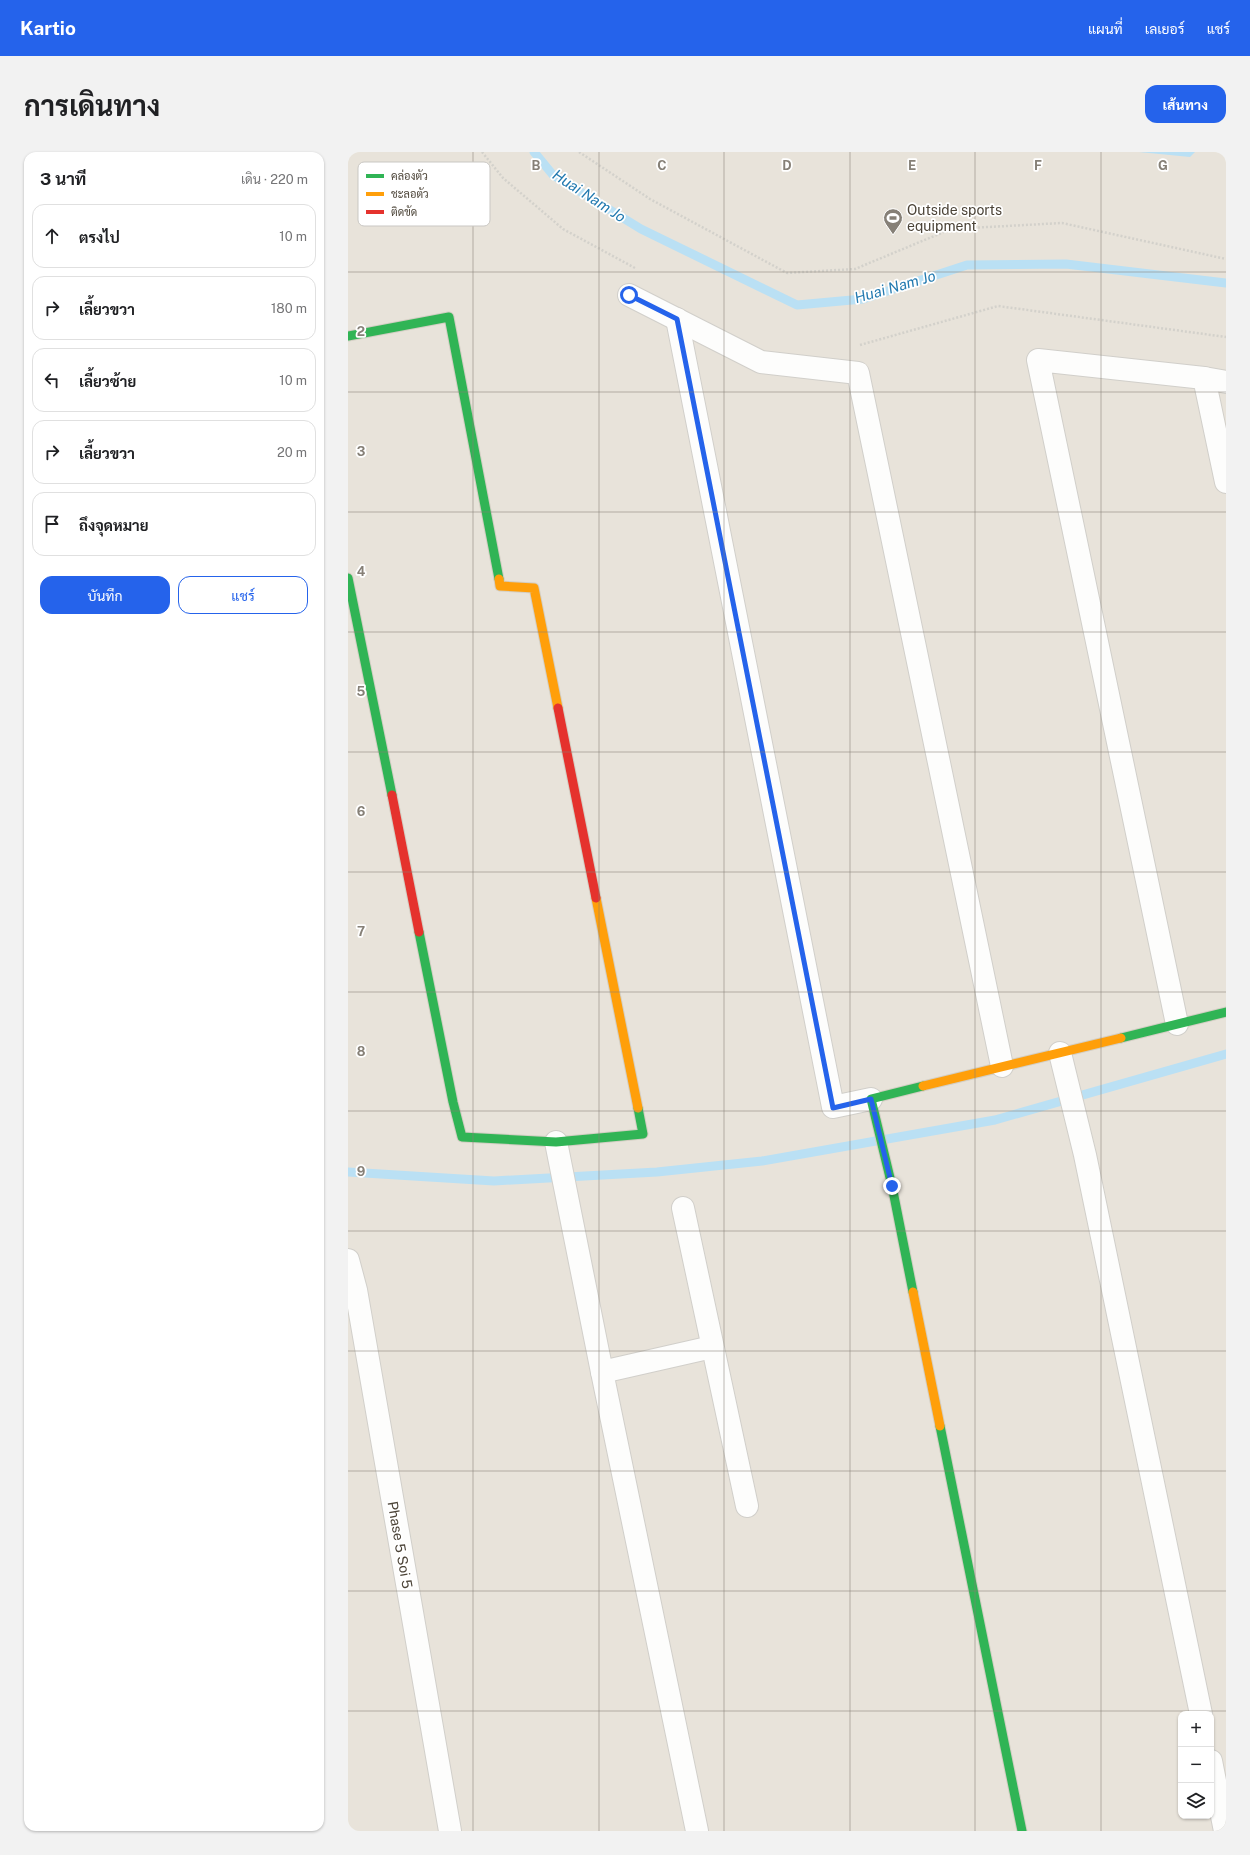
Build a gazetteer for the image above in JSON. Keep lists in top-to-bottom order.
{
  "streets": {
    "street": ["Phase 5 Soi 5"]
  },
  "water": ["Huai Nam Jo"],
  "places": {
    "sports": ["Outside sports equipment"]
  },
  "legend": ["คล่องตัว", "ชะลอตัว", "ติดขัด"],
  "page": {
    "header": "Kartio",
    "nav": ["แผนที่", "เลเยอร์", "แชร์"],
    "buttons": [
      "เส้นทาง",
      ["บันทึก", "แชร์"]
    ],
    "title": "การเดินทาง",
    "heading": ["3 นาที", "เดิน · 220 m"],
    "list": [
      ["ตรงไป", "10 m"],
      ["เลี้ยวขวา", "180 m"],
      ["เลี้ยวซ้าย", "10 m"],
      ["เลี้ยวขวา", "20 m"],
      "ถึงจุดหมาย"
    ],
    "map_buttons": ["+", "−"]
  },
  "grid": {
    "columns": [
      "B",
      "C",
      "D",
      "E",
      "F",
      "G"
    ],
    "rows": [
      "2",
      "3",
      "4",
      "5",
      "6",
      "7",
      "8",
      "9"
    ]
  }
}
